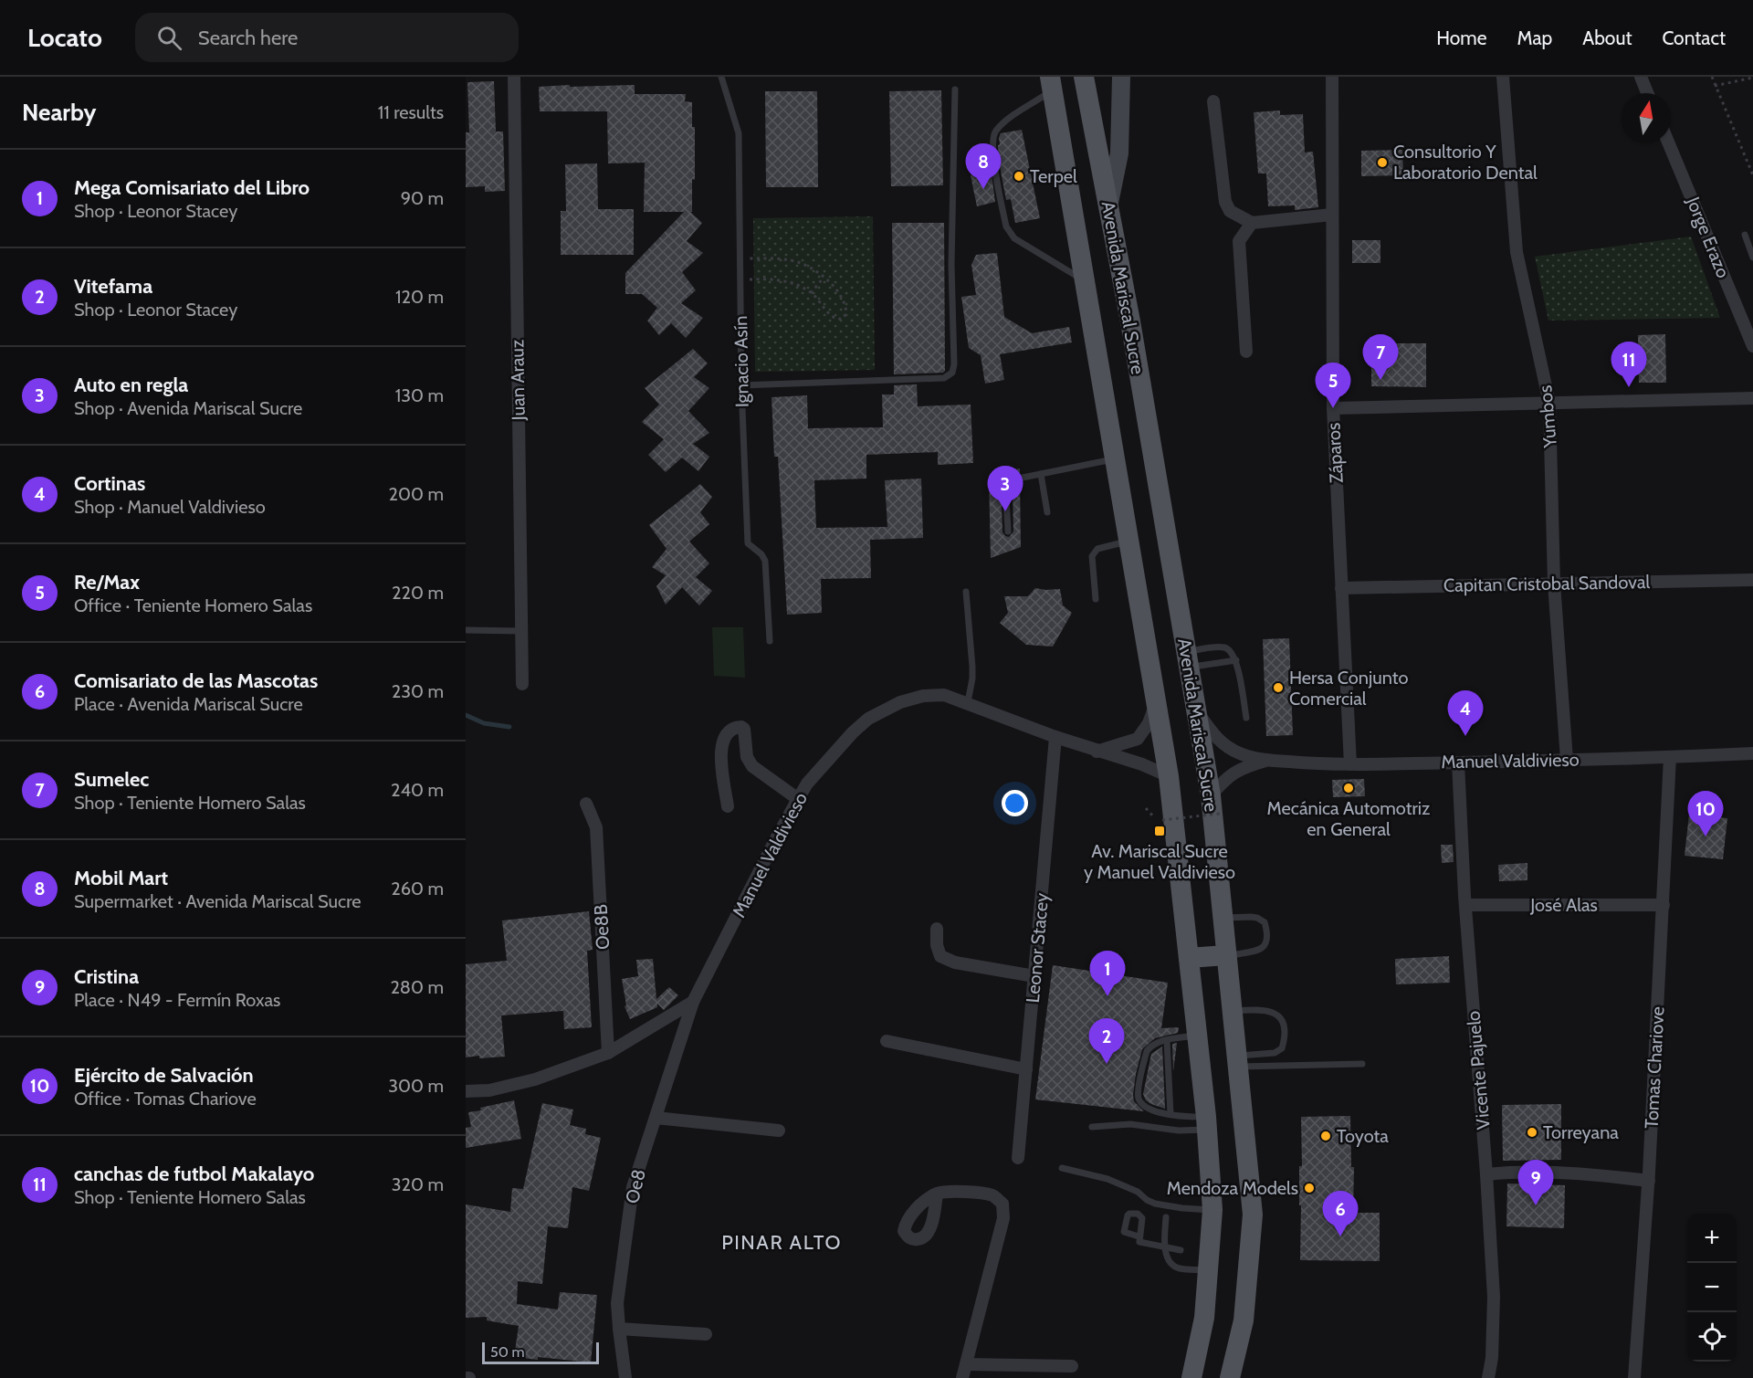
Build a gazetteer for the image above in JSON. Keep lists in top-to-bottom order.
{
  "streets": {
    "main road": ["Avenida Mariscal Sucre"],
    "street": [
      "Jorge Erazo",
      "Juan Arauz",
      "Yumbos",
      "Záparos",
      "Capitan Cristobal Sandoval",
      "Manuel Valdivieso",
      "José Alas",
      "Oe8B",
      "Leonor Stacey",
      "Tomas Chariove",
      "Vicente Pajuelo",
      "Oe8"
    ],
    "lane": ["Ignacio Asín"]
  },
  "crossings": [
    ["Avenida Mariscal Sucre", "Manuel Valdivieso"],
    ["Yumbos", "Capitan Cristobal Sandoval"],
    ["Yumbos", "Manuel Valdivieso"],
    ["Záparos", "Capitan Cristobal Sandoval"],
    ["Záparos", "Manuel Valdivieso"],
    ["Manuel Valdivieso", "Leonor Stacey"],
    ["Manuel Valdivieso", "Tomas Chariove"],
    ["Manuel Valdivieso", "Vicente Pajuelo"],
    ["Manuel Valdivieso", "Oe8"],
    ["José Alas", "Tomas Chariove"],
    ["José Alas", "Vicente Pajuelo"]
  ],
  "districts": ["PINAR ALTO"],
  "places": {
    "other": [
      "Consultorio Y Laboratorio Dental",
      "Terpel",
      "Hersa Conjunto Comercial",
      "Mecánica Automotriz en General",
      "Torreyana",
      "Toyota",
      "Mendoza Models"
    ],
    "transit": ["Av. Mariscal Sucre y Manuel Valdivieso"]
  },
  "scale_bar": "50 m",
  "north": "top",
  "page": {
    "header": "Locato",
    "search": "Search here",
    "nav": [
      "Home",
      "Map",
      "About",
      "Contact"
    ],
    "heading": ["Nearby", "11 results"],
    "pins": [
      "8",
      "7",
      "11",
      "5",
      "3",
      "4",
      "10",
      "1",
      "2",
      "9",
      "6"
    ],
    "list": [
      {
        "mark": "1",
        "name": "Mega Comisariato del Libro",
        "note": "Shop · Leonor Stacey",
        "value": "90 m"
      },
      {
        "mark": "2",
        "name": "Vitefama",
        "note": "Shop · Leonor Stacey",
        "value": "120 m"
      },
      {
        "mark": "3",
        "name": "Auto en regla",
        "note": "Shop · Avenida Mariscal Sucre",
        "value": "130 m"
      },
      {
        "mark": "4",
        "name": "Cortinas",
        "note": "Shop · Manuel Valdivieso",
        "value": "200 m"
      },
      {
        "mark": "5",
        "name": "Re/Max",
        "note": "Office · Teniente Homero Salas",
        "value": "220 m"
      },
      {
        "mark": "6",
        "name": "Comisariato de las Mascotas",
        "note": "Place · Avenida Mariscal Sucre",
        "value": "230 m"
      },
      {
        "mark": "7",
        "name": "Sumelec",
        "note": "Shop · Teniente Homero Salas",
        "value": "240 m"
      },
      {
        "mark": "8",
        "name": "Mobil Mart",
        "note": "Supermarket · Avenida Mariscal Sucre",
        "value": "260 m"
      },
      {
        "mark": "9",
        "name": "Cristina",
        "note": "Place · N49 - Fermín Roxas",
        "value": "280 m"
      },
      {
        "mark": "10",
        "name": "Ejército de Salvación",
        "note": "Office · Tomas Chariove",
        "value": "300 m"
      },
      {
        "mark": "11",
        "name": "canchas de futbol Makalayo",
        "note": "Shop · Teniente Homero Salas",
        "value": "320 m"
      }
    ],
    "map_buttons": ["+", "−"],
    "scale": "50 m"
  }
}
